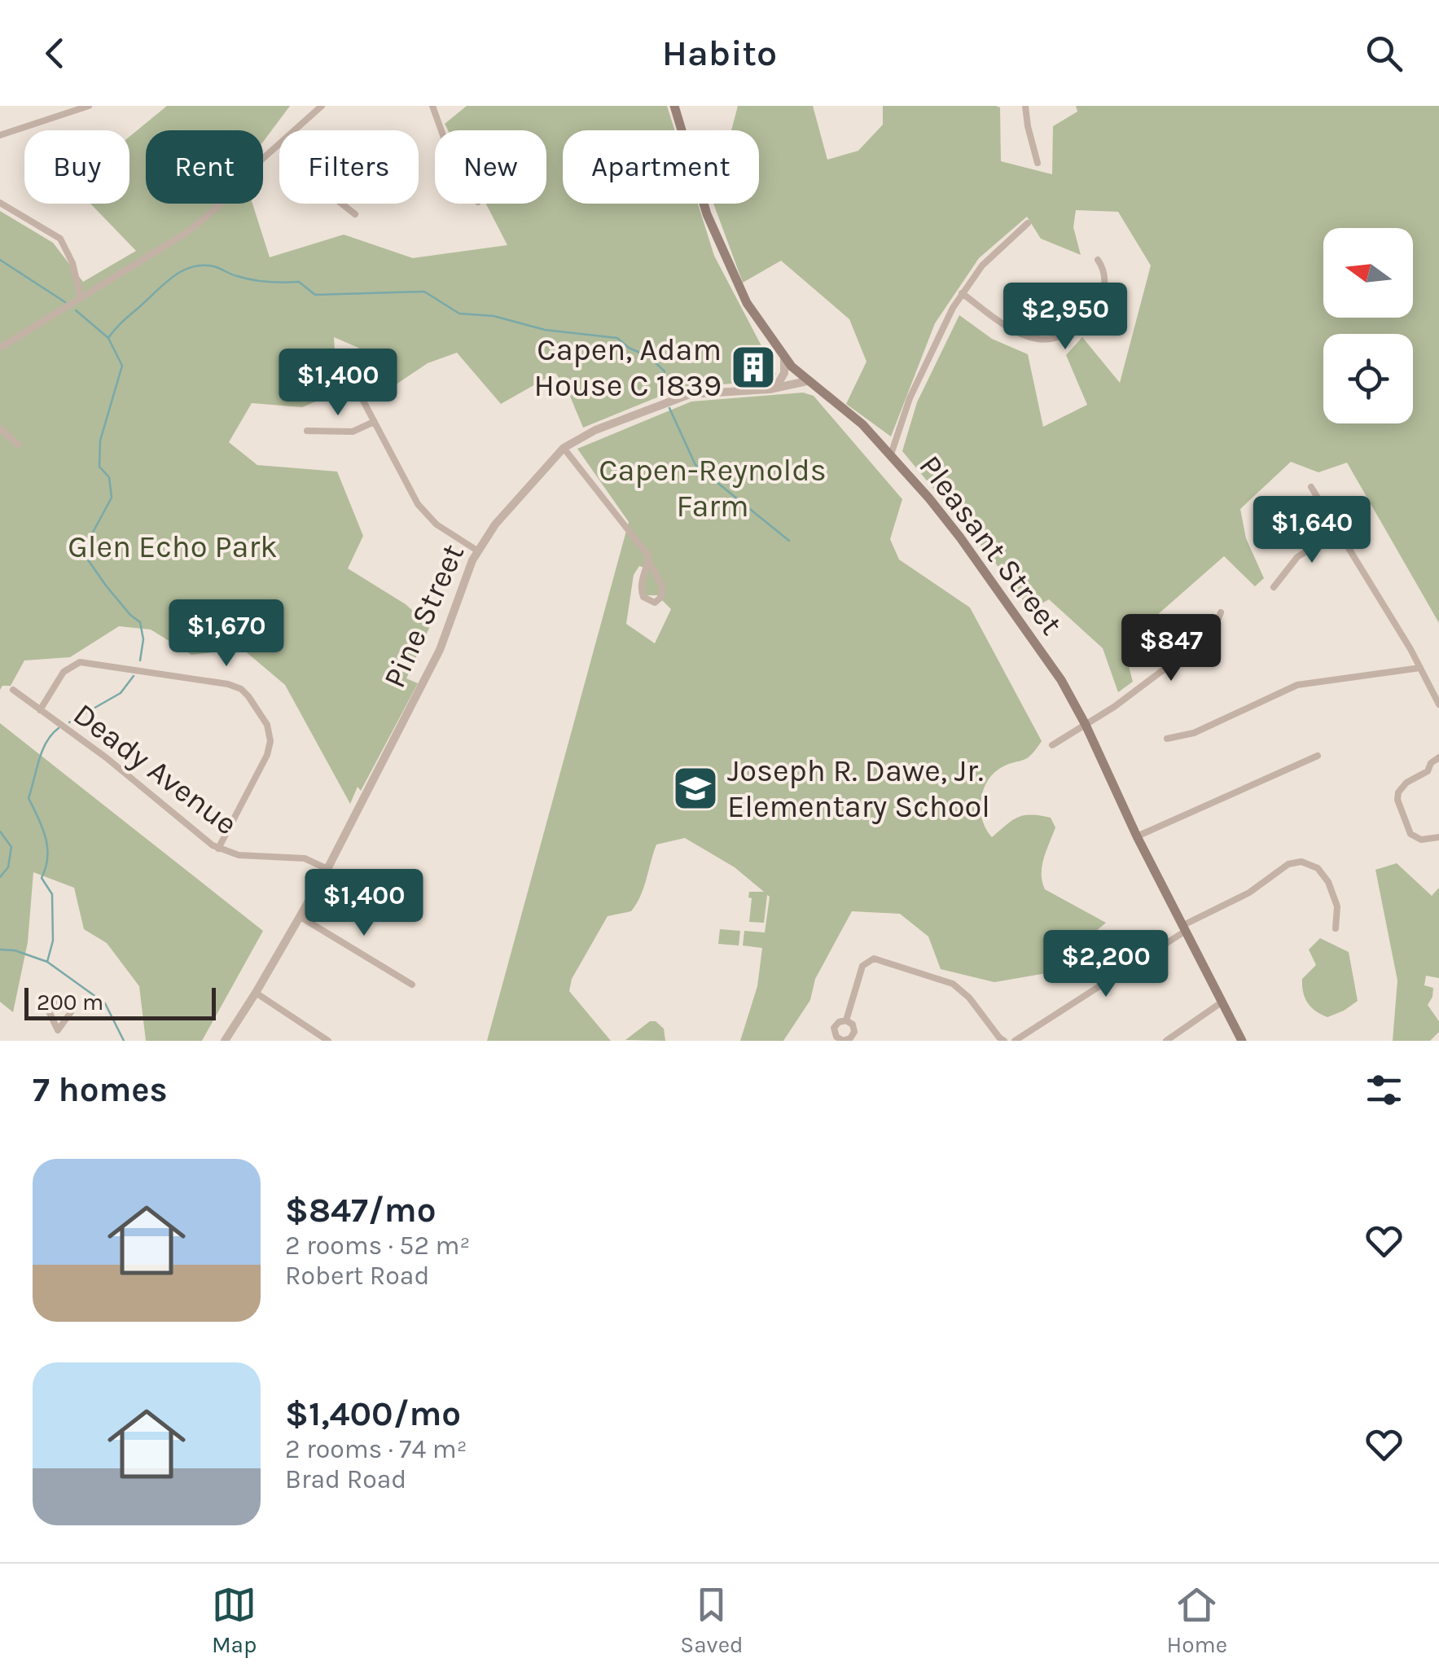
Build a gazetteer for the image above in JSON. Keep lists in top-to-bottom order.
{
  "streets": {
    "main road": ["Pleasant Street"],
    "street": ["Pine Street", "Deady Avenue"]
  },
  "crossings": [
    ["Pleasant Street", "Pine Street"],
    ["Pine Street", "Deady Avenue"]
  ],
  "parks": ["Capen-Reynolds Farm", "Glen Echo Park"],
  "places": {
    "building": ["Capen, Adam House C 1839"],
    "school or university": ["Joseph R. Dawe, Jr. Elementary School"]
  },
  "scale_bar": "200 m",
  "north": "left",
  "page": {
    "header": "Habito",
    "chip": [
      "Buy",
      "Rent",
      "Filters",
      "New",
      "Apartment"
    ],
    "price": [
      "$2,950",
      "$1,400",
      "$1,640",
      "$1,670",
      "$847",
      "$1,400",
      "$2,200"
    ],
    "scale": "200 m",
    "heading": "7 homes",
    "list": [
      {
        "name": "$847/mo",
        "note": "2 rooms · 52 m² · Robert Road"
      },
      {
        "name": "$1,400/mo",
        "note": "2 rooms · 74 m² · Brad Road"
      }
    ],
    "tabs": ["Map", "Saved", "Home"]
  }
}
